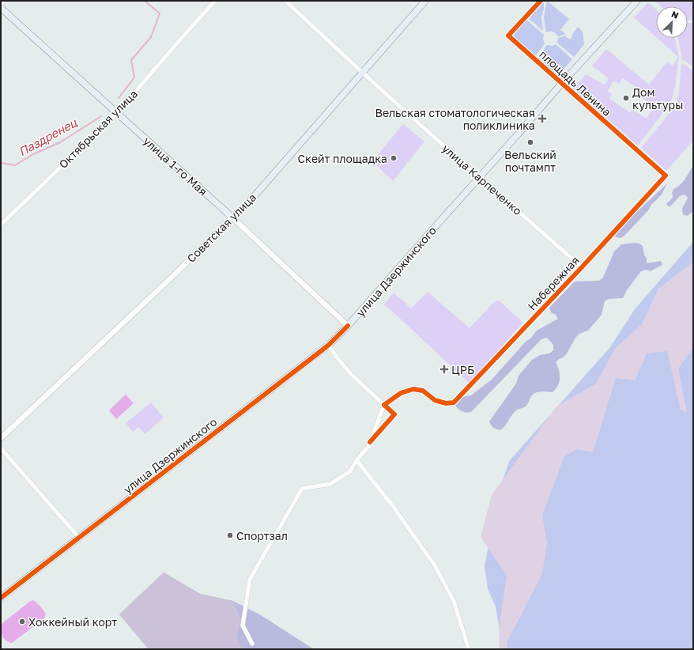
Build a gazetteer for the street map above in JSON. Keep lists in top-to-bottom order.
{
  "streets": {
    "main road": ["улица 1-го Мая", "Советская улица", "улица Дзержинского"],
    "street": [
      "площадь Ленина",
      "Октябрьская улица",
      "улица Карпеченко",
      "Набережная"
    ]
  },
  "crossings": [
    ["площадь Ленина", "улица Дзержинского"],
    ["площадь Ленина", "Набережная"],
    ["Октябрьская улица", "улица 1-го Мая"],
    ["улица 1-го Мая", "Советская улица"],
    ["улица 1-го Мая", "улица Дзержинского"],
    ["улица Карпеченко", "Советская улица"],
    ["улица Карпеченко", "улица Дзержинского"],
    ["улица Карпеченко", "Набережная"]
  ],
  "water": ["Паздренец"],
  "places": {
    "other": [
      "Дом культуры",
      "Вельский почтампт",
      "Скейт площадка",
      "Спортзал",
      "Хоккейный корт"
    ],
    "health": ["Вельская стоматологическая поликлиника", "ЦРБ"]
  },
  "north": "top right"
}
